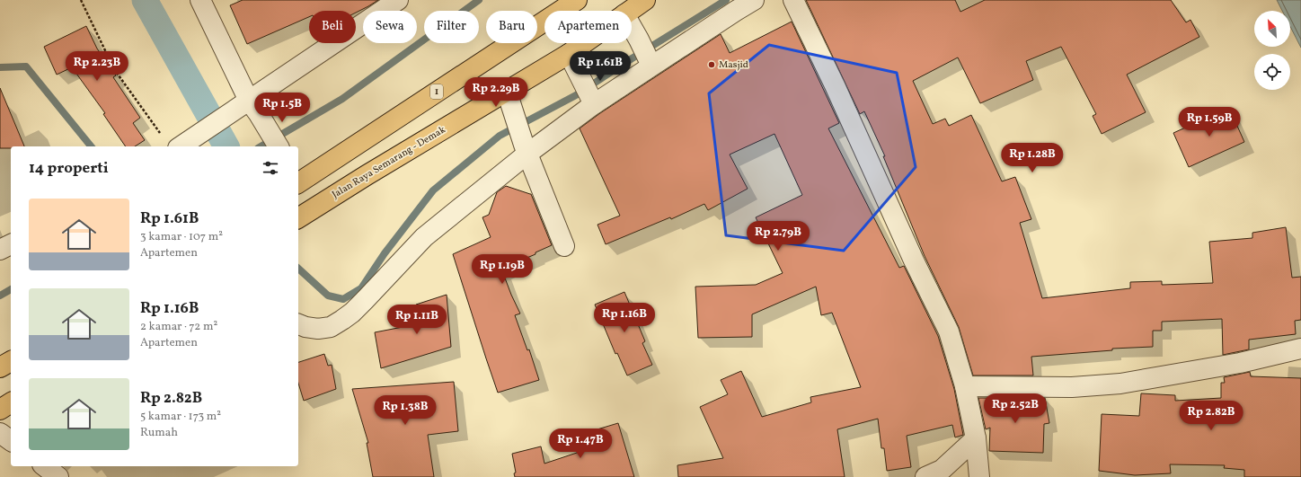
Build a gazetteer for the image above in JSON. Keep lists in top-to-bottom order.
{
  "streets": {
    "highway": ["1", "Jalan Raya Semarang - Demak"]
  },
  "places": ["Masjid"],
  "north": "top left",
  "page": {
    "chip": [
      "Beli",
      "Sewa",
      "Filter",
      "Baru",
      "Apartemen"
    ],
    "price": [
      "Rp 2.23B",
      "Rp 1.61B",
      "Rp 2.29B",
      "Rp 1.5B",
      "Rp 1.59B",
      "Rp 1.28B",
      "Rp 2.79B",
      "Rp 1.19B",
      "Rp 1.16B",
      "Rp 1.11B",
      "Rp 2.52B",
      "Rp 1.38B",
      "Rp 2.82B",
      "Rp 1.47B"
    ],
    "heading": "14 properti",
    "list": [
      {
        "name": "Rp 1.61B",
        "note": "3 kamar · 107 m² · Apartemen"
      },
      {
        "name": "Rp 1.16B",
        "note": "2 kamar · 72 m² · Apartemen"
      },
      {
        "name": "Rp 2.82B",
        "note": "5 kamar · 173 m² · Rumah"
      }
    ]
  }
}
